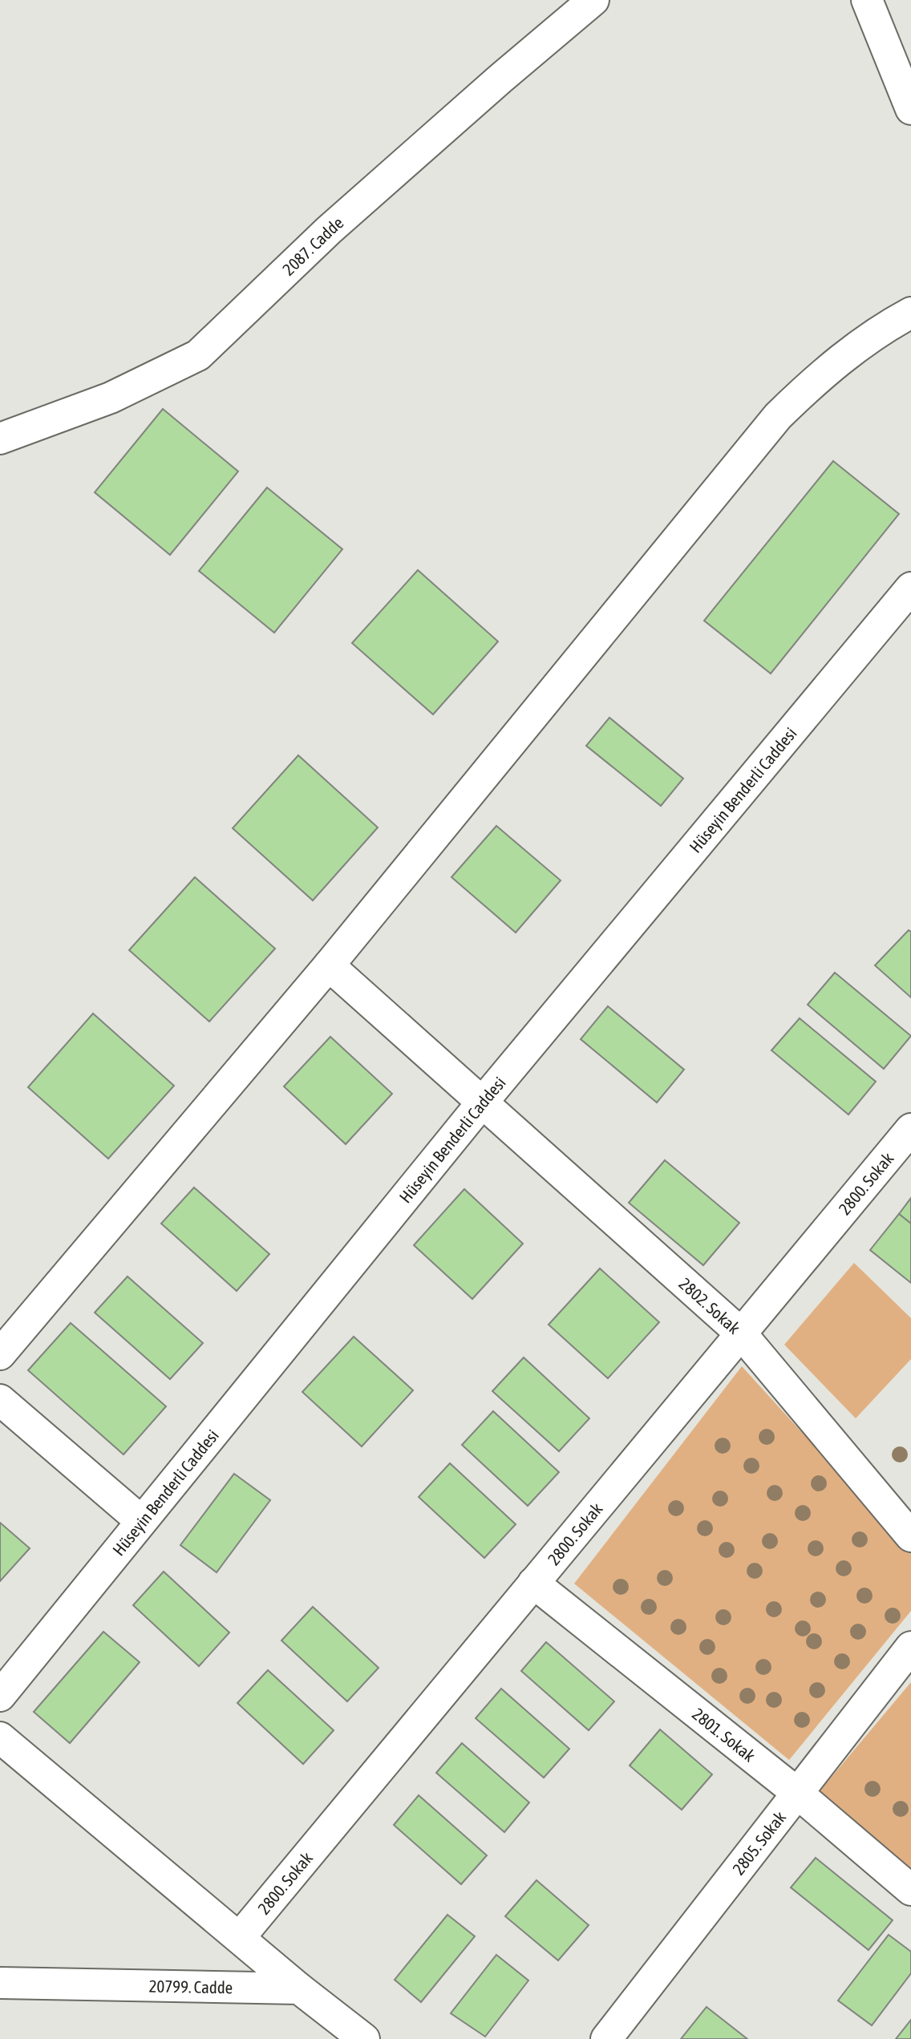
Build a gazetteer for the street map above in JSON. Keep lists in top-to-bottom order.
{
  "streets": {
    "street": [
      "2087. Cadde",
      "Hüseyin Benderli Caddesi",
      "2800. Sokak",
      "2802. Sokak",
      "2801. Sokak",
      "2805. Sokak",
      "20799. Cadde"
    ]
  },
  "crossings": [
    ["Hüseyin Benderli Caddesi", "2802. Sokak"],
    ["2800. Sokak", "2802. Sokak"],
    ["2800. Sokak", "2801. Sokak"],
    ["2801. Sokak", "2805. Sokak"]
  ]
}
